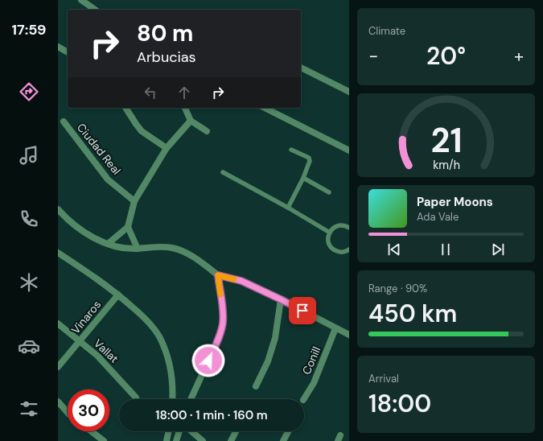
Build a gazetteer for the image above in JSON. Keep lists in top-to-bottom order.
{
  "streets": {
    "street": [
      "Ciudad Real",
      "Vinaros",
      "Vallat",
      "Conill"
    ]
  },
  "crossings": [
    ["Vinaros", "Vallat"]
  ],
  "page": {
    "tabs": "17:59",
    "tile": [
      "Climate",
      ["Range · 90%", "450 km"],
      ["Arrival", "18:00"]
    ],
    "turn": ["80 m", "Arbucias"],
    "heat": ["−", "20°", "+"],
    "song": ["Paper Moons", "Ada Vale"],
    "limit": "30",
    "trip": "18:00 · 1 min · 160 m",
    "gauge": ["21", "km/h"]
  }
}
